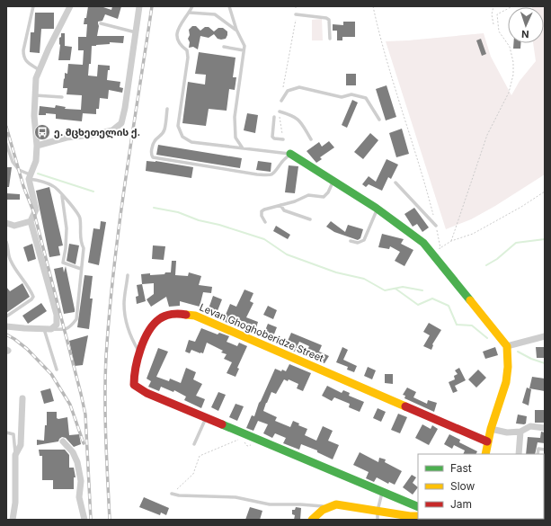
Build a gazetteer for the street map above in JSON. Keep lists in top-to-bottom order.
{
  "streets": {
    "street": ["Levan Ghoghoberidze Street"]
  },
  "places": {
    "bus stop": ["ე. მცხეთელის ქ."]
  },
  "legend": ["Fast", "Slow", "Jam"],
  "north": "bottom"
}
